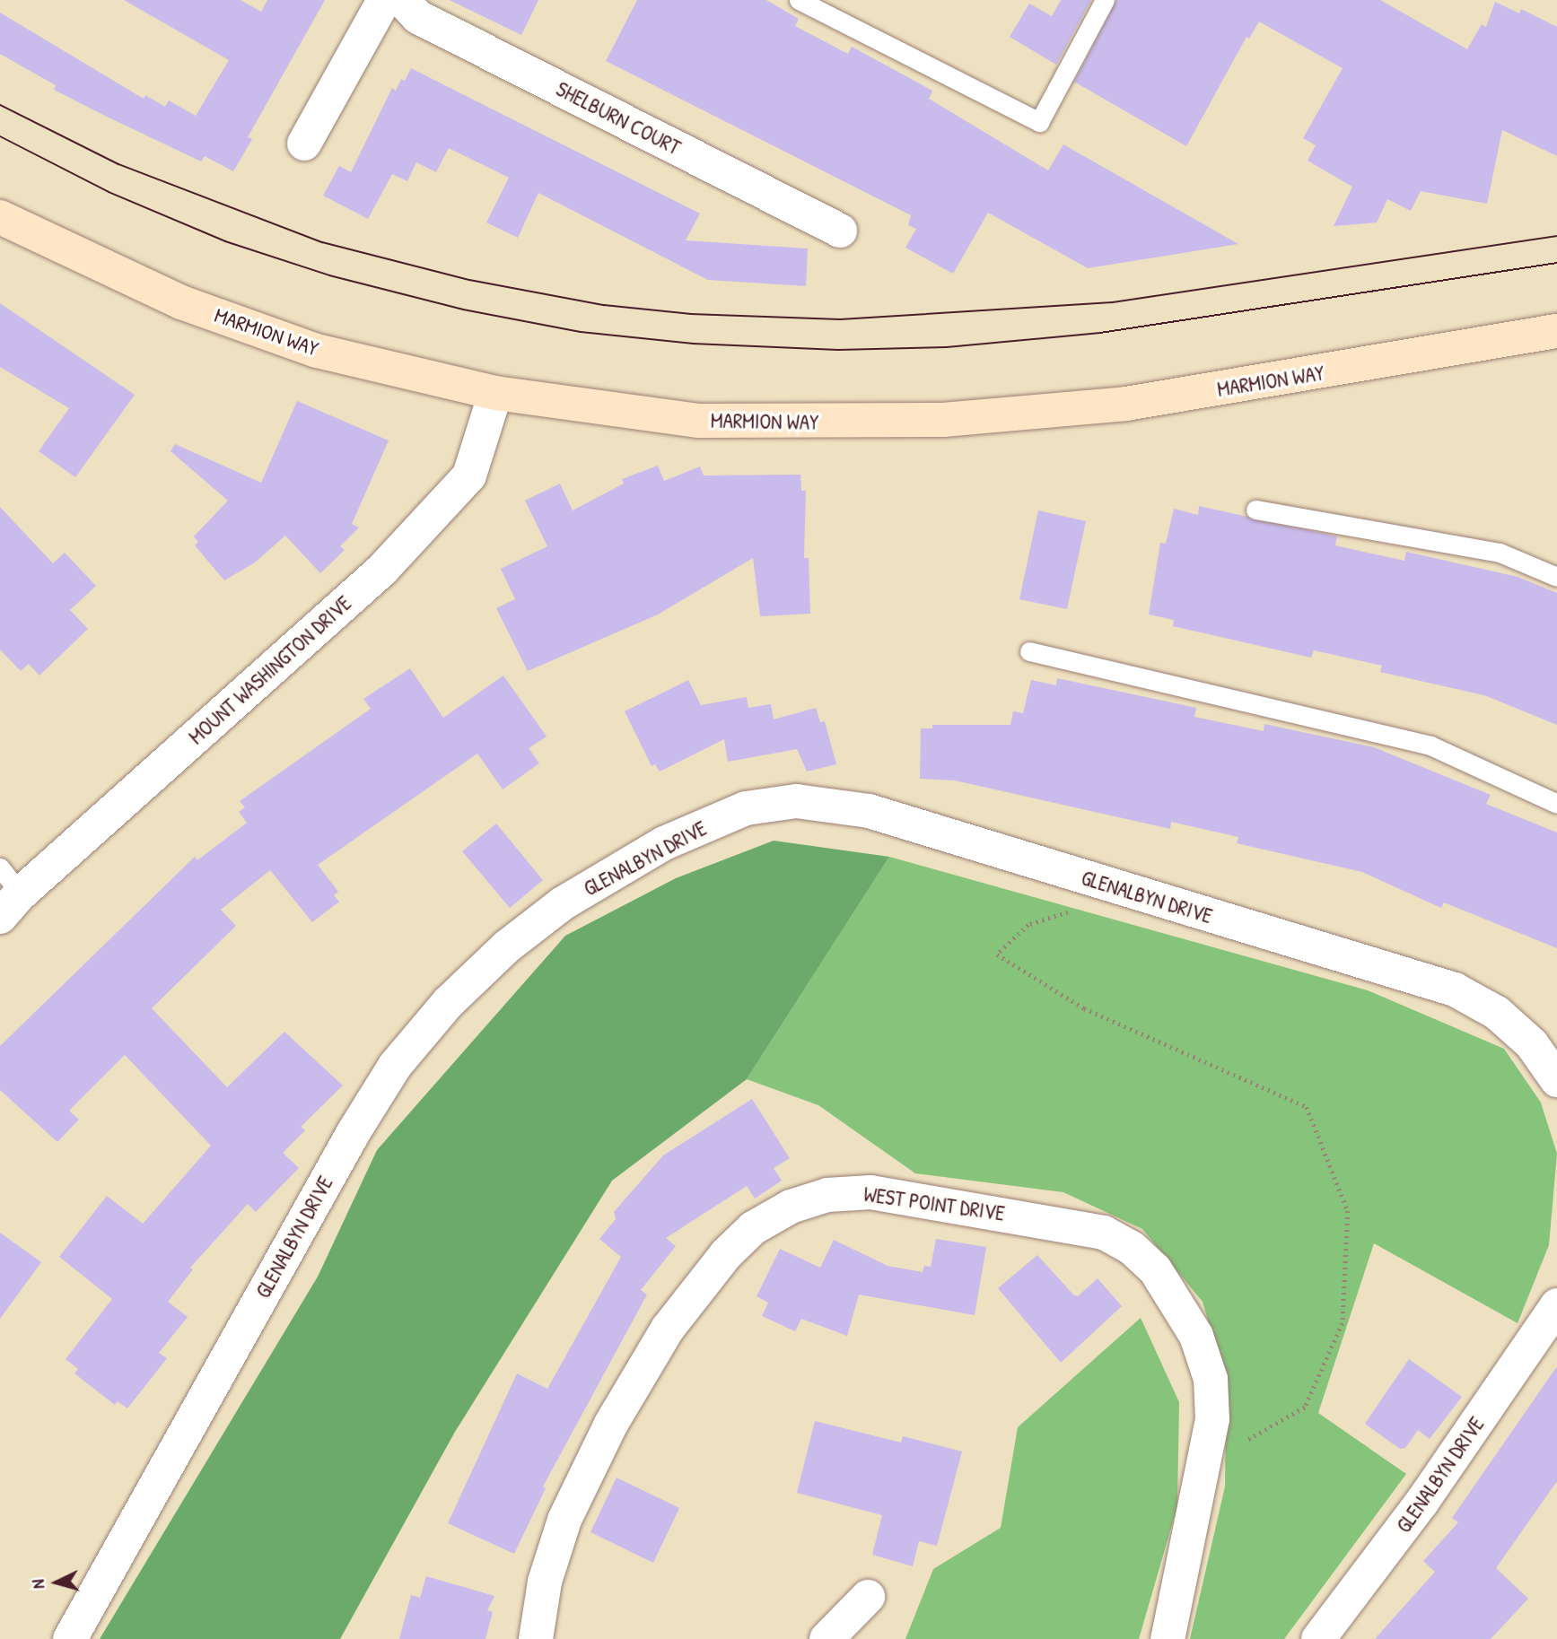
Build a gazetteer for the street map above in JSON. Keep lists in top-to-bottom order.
{
  "streets": {
    "street": [
      "SHELBURN COURT",
      "MARMION WAY",
      "MOUNT WASHINGTON DRIVE",
      "GLENALBYN DRIVE",
      "WEST POINT DRIVE"
    ]
  },
  "crossings": [
    ["MARMION WAY", "MOUNT WASHINGTON DRIVE"]
  ],
  "north": "left"
}
